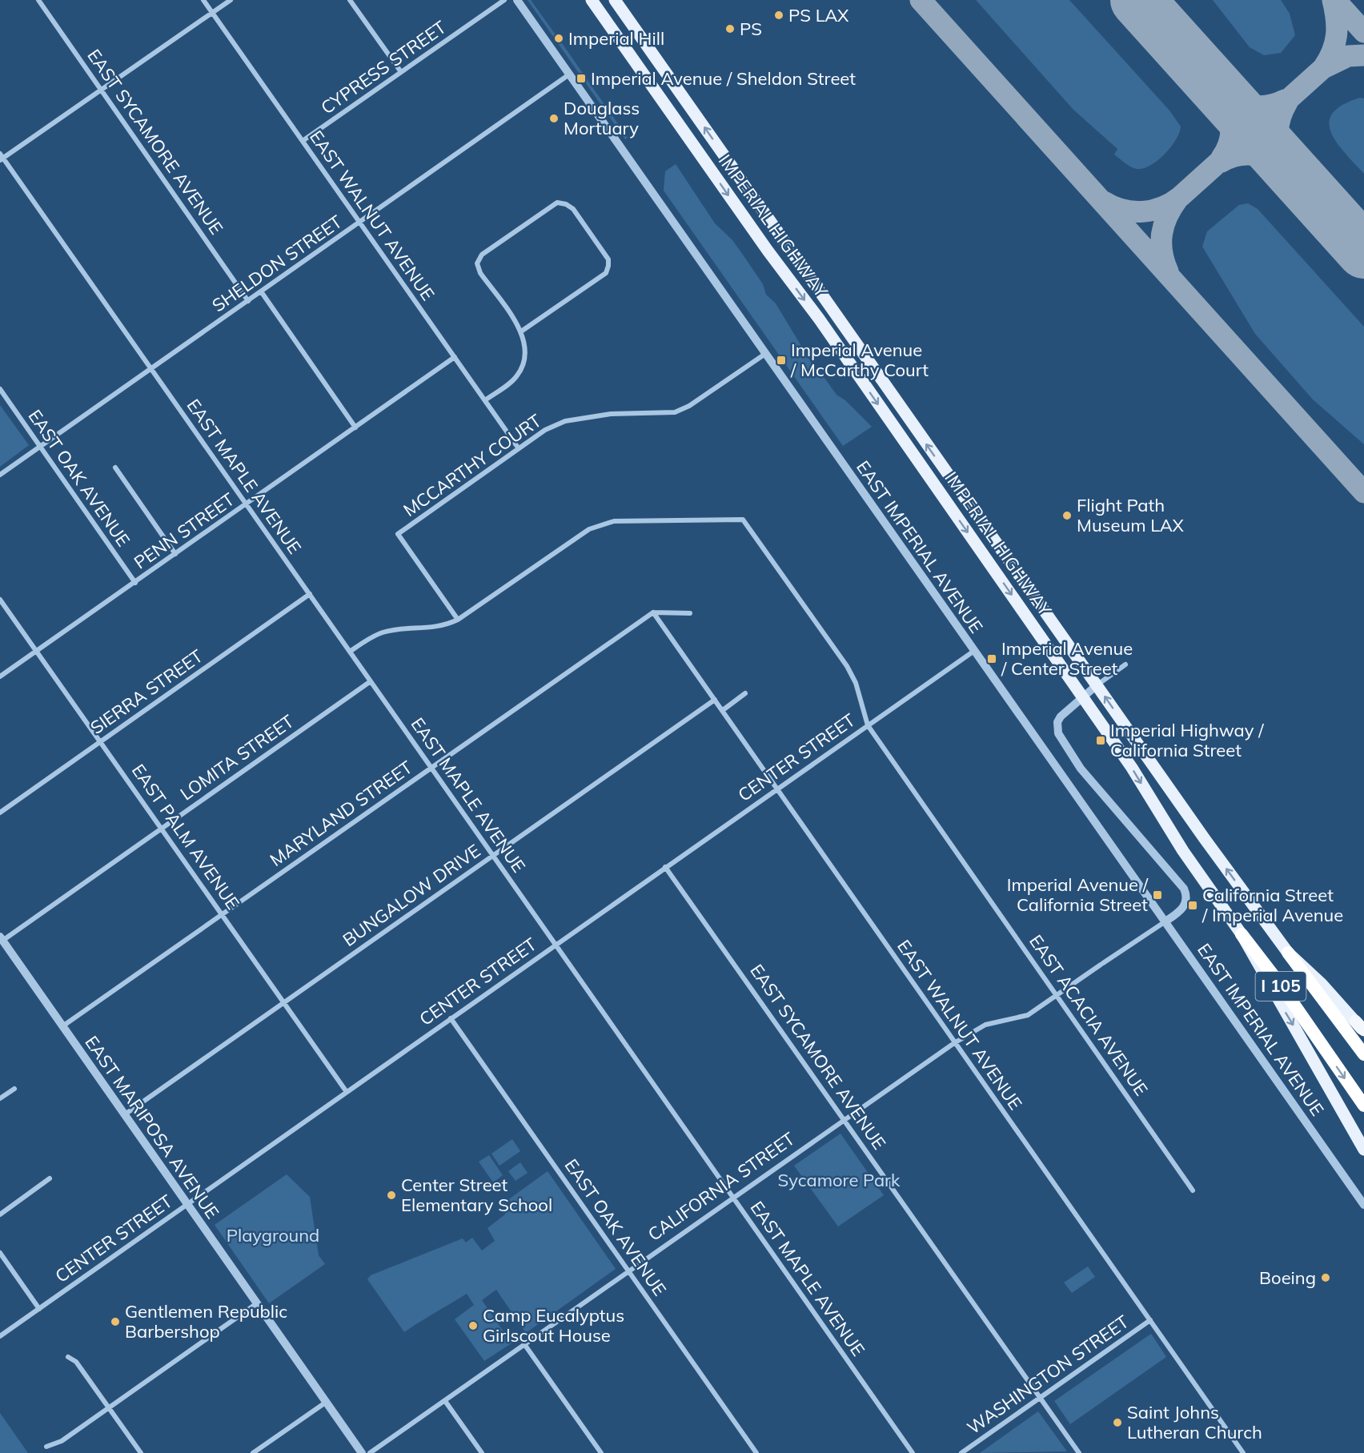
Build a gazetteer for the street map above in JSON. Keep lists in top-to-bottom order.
{
  "streets": {
    "highway": ["I 105"],
    "main road": ["IMPERIAL HIGHWAY"],
    "street": [
      "CYPRESS STREET",
      "EAST SYCAMORE AVENUE",
      "EAST WALNUT AVENUE",
      "SHELDON STREET",
      "MCCARTHY COURT",
      "EAST MAPLE AVENUE",
      "EAST OAK AVENUE",
      "PENN STREET",
      "EAST IMPERIAL AVENUE",
      "SIERRA STREET",
      "LOMITA STREET",
      "CENTER STREET",
      "MARYLAND STREET",
      "EAST PALM AVENUE",
      "BUNGALOW DRIVE",
      "EAST ACACIA AVENUE",
      "EAST MARIPOSA AVENUE",
      "CALIFORNIA STREET",
      "WASHINGTON STREET"
    ]
  },
  "crossings": [
    ["CYPRESS STREET", "EAST WALNUT AVENUE"],
    ["EAST SYCAMORE AVENUE", "SHELDON STREET"],
    ["EAST SYCAMORE AVENUE", "CENTER STREET"],
    ["EAST SYCAMORE AVENUE", "CALIFORNIA STREET"],
    ["EAST SYCAMORE AVENUE", "WASHINGTON STREET"],
    ["EAST WALNUT AVENUE", "SHELDON STREET"],
    ["EAST WALNUT AVENUE", "MCCARTHY COURT"],
    ["EAST WALNUT AVENUE", "PENN STREET"],
    ["EAST WALNUT AVENUE", "CENTER STREET"],
    ["EAST WALNUT AVENUE", "MARYLAND STREET"],
    ["EAST WALNUT AVENUE", "BUNGALOW DRIVE"],
    ["EAST WALNUT AVENUE", "CALIFORNIA STREET"],
    ["EAST WALNUT AVENUE", "WASHINGTON STREET"],
    ["IMPERIAL HIGHWAY", "I 105"],
    ["IMPERIAL HIGHWAY", "CALIFORNIA STREET"],
    ["SHELDON STREET", "EAST MAPLE AVENUE"],
    ["SHELDON STREET", "EAST OAK AVENUE"],
    ["SHELDON STREET", "EAST IMPERIAL AVENUE"],
    ["MCCARTHY COURT", "EAST IMPERIAL AVENUE"],
    ["MCCARTHY COURT", "EAST ACACIA AVENUE"],
    ["EAST MAPLE AVENUE", "PENN STREET"],
    ["EAST MAPLE AVENUE", "SIERRA STREET"],
    ["EAST MAPLE AVENUE", "LOMITA STREET"],
    ["EAST MAPLE AVENUE", "CENTER STREET"],
    ["EAST MAPLE AVENUE", "MARYLAND STREET"],
    ["EAST MAPLE AVENUE", "BUNGALOW DRIVE"],
    ["EAST MAPLE AVENUE", "CALIFORNIA STREET"],
    ["EAST OAK AVENUE", "PENN STREET"],
    ["EAST OAK AVENUE", "CENTER STREET"],
    ["EAST OAK AVENUE", "CALIFORNIA STREET"],
    ["PENN STREET", "EAST PALM AVENUE"],
    ["EAST IMPERIAL AVENUE", "CENTER STREET"],
    ["EAST IMPERIAL AVENUE", "CALIFORNIA STREET"],
    ["SIERRA STREET", "EAST PALM AVENUE"],
    ["LOMITA STREET", "EAST PALM AVENUE"],
    ["LOMITA STREET", "EAST MARIPOSA AVENUE"],
    ["CENTER STREET", "EAST PALM AVENUE"],
    ["CENTER STREET", "EAST ACACIA AVENUE"],
    ["CENTER STREET", "EAST MARIPOSA AVENUE"],
    ["MARYLAND STREET", "EAST PALM AVENUE"],
    ["MARYLAND STREET", "EAST MARIPOSA AVENUE"],
    ["EAST PALM AVENUE", "BUNGALOW DRIVE"],
    ["BUNGALOW DRIVE", "EAST MARIPOSA AVENUE"],
    ["EAST ACACIA AVENUE", "CALIFORNIA STREET"]
  ],
  "parks": ["Sycamore Park", "Playground"],
  "places": {
    "other": [
      "PS LAX",
      "PS",
      "Imperial Hill",
      "Douglass Mortuary",
      "Flight Path Museum LAX",
      "Center Street Elementary School",
      "Boeing",
      "Gentlemen Republic Barbershop",
      "Camp Eucalyptus Girlscout House",
      "Saint Johns Lutheran Church"
    ],
    "transit": [
      "Imperial Avenue / Sheldon Street",
      "Imperial Avenue / McCarthy Court",
      "Imperial Avenue / Center Street",
      "Imperial Highway / California Street",
      "Imperial Avenue / California Street",
      "California Street / Imperial Avenue"
    ]
  }
}
